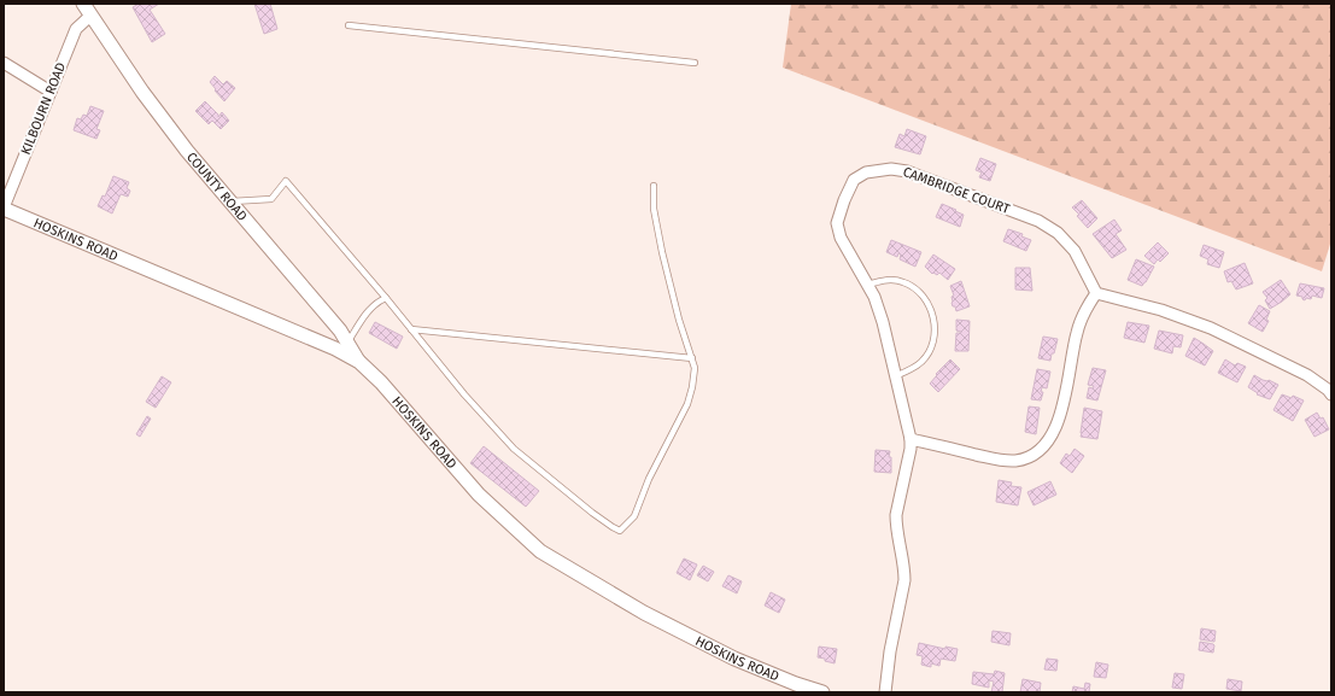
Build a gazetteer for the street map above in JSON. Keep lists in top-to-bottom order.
{
  "streets": {
    "street": [
      "KILBOURN ROAD",
      "COUNTY ROAD",
      "CAMBRIDGE COURT",
      "HOSKINS ROAD"
    ]
  },
  "crossings": [
    ["KILBOURN ROAD", "COUNTY ROAD"],
    ["KILBOURN ROAD", "HOSKINS ROAD"],
    ["COUNTY ROAD", "HOSKINS ROAD"]
  ]
}
